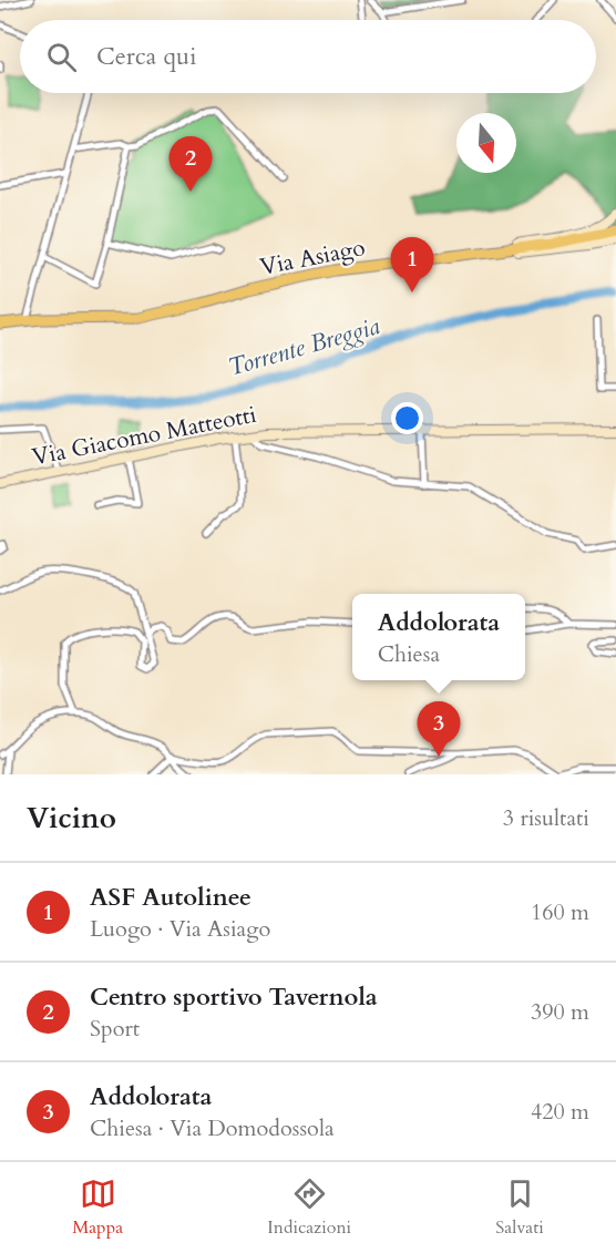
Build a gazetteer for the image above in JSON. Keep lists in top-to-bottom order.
{
  "streets": {
    "main road": ["Via Asiago"],
    "street": ["Via Giacomo Matteotti"]
  },
  "water": ["Torrente Breggia"],
  "north": "bottom",
  "page": {
    "search": "Cerca qui",
    "pins": ["2", "1", "3"],
    "popup": ["Addolorata", "Chiesa"],
    "heading": ["Vicino", "3 risultati"],
    "list": [
      {
        "mark": "1",
        "name": "ASF Autolinee",
        "note": "Luogo · Via Asiago",
        "value": "160 m"
      },
      {
        "mark": "2",
        "name": "Centro sportivo Tavernola",
        "note": "Sport",
        "value": "390 m"
      },
      {
        "mark": "3",
        "name": "Addolorata",
        "note": "Chiesa · Via Domodossola",
        "value": "420 m"
      }
    ],
    "nav": ["Mappa", "Indicazioni", "Salvati"]
  }
}
